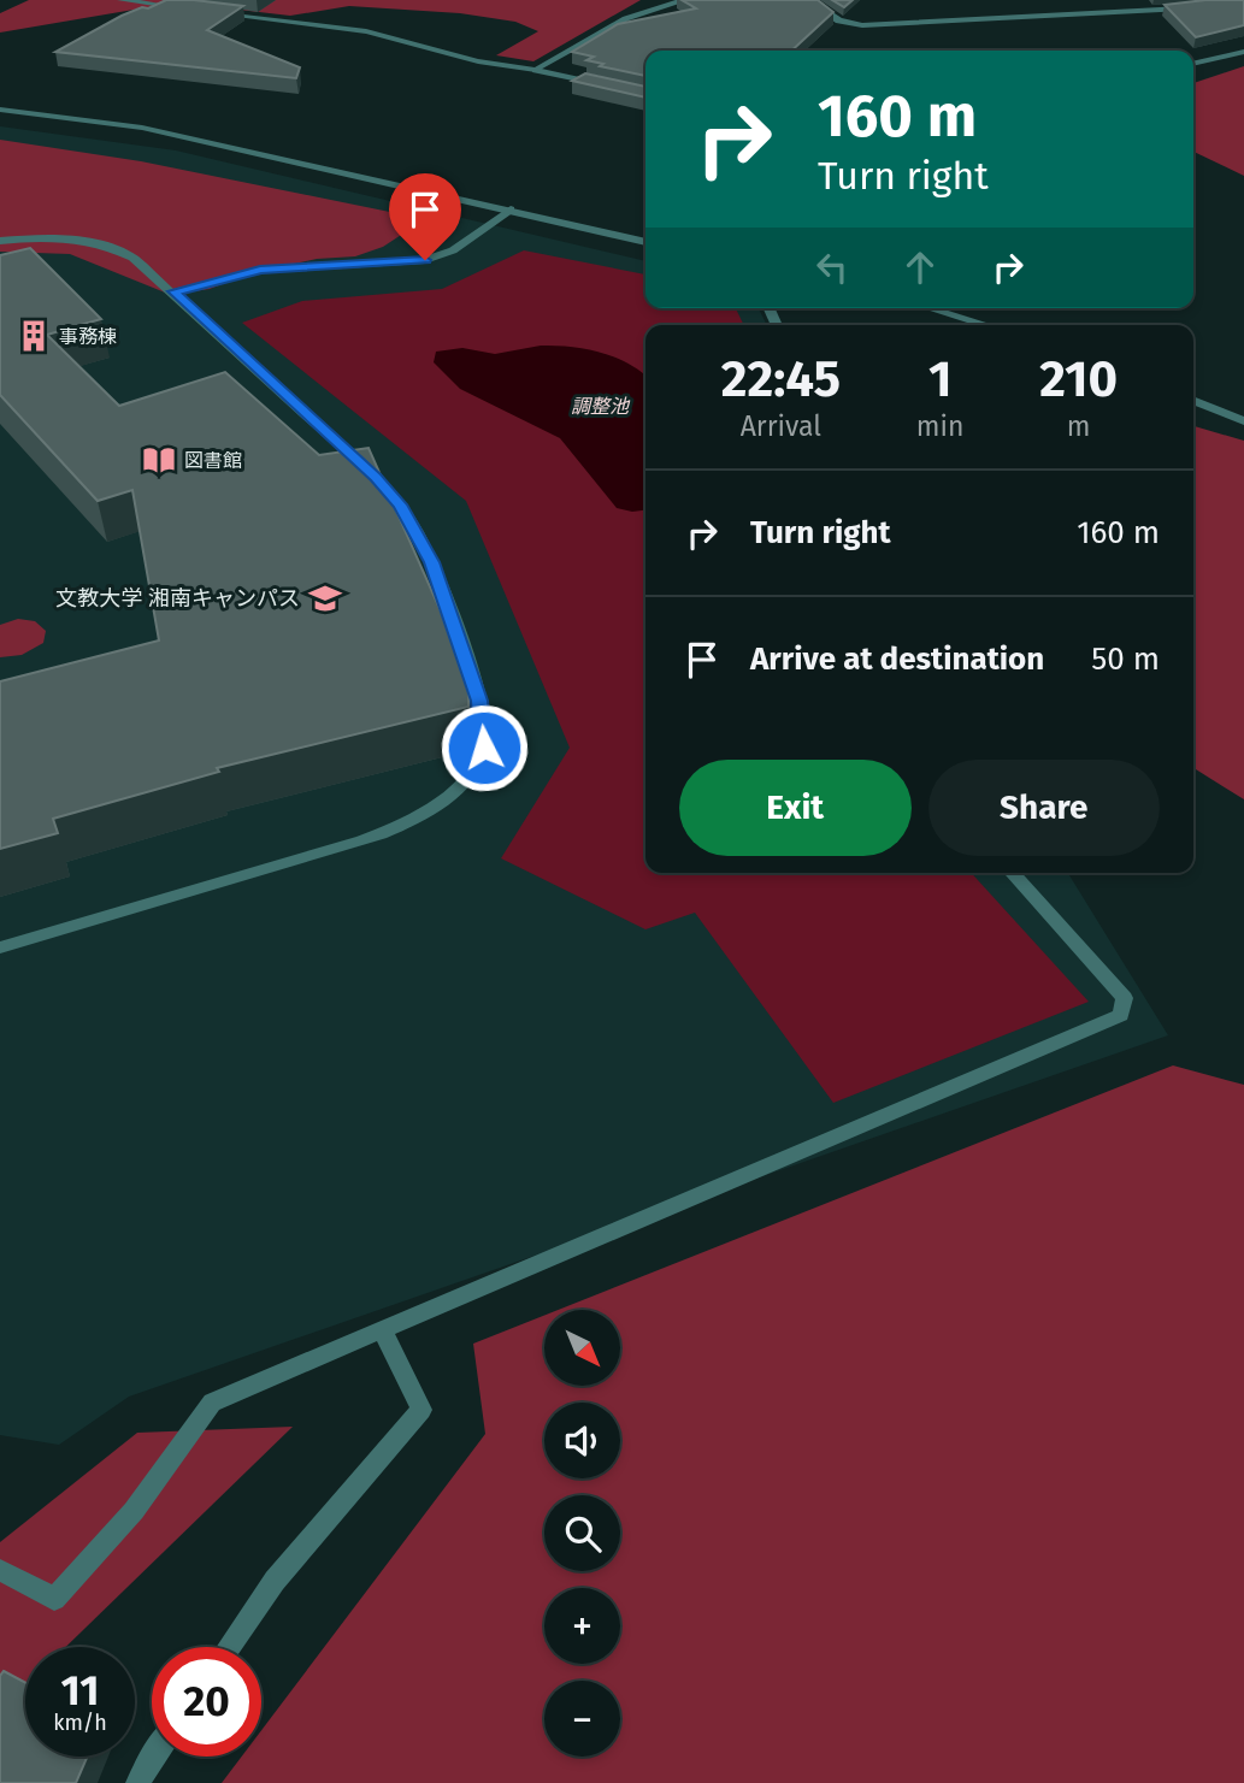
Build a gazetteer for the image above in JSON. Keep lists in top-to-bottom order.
{
  "water": ["調整池"],
  "places": {
    "building": ["事務棟"],
    "library": ["図書館"],
    "school or university": ["文教大学 湘南キャンパス"]
  },
  "north": "bottom right",
  "page": {
    "turn": ["160 m", "Turn right"],
    "eta": [
      "22:45",
      "Arrival",
      "1",
      "min",
      "210",
      "m"
    ],
    "list": [
      {
        "name": "Turn right",
        "value": "160 m"
      },
      {
        "name": "Arrive at destination",
        "value": "50 m"
      }
    ],
    "buttons": ["Exit", "Share"],
    "map_buttons": ["+", "−"],
    "speed": "11 km/h",
    "limit": "20"
  }
}
